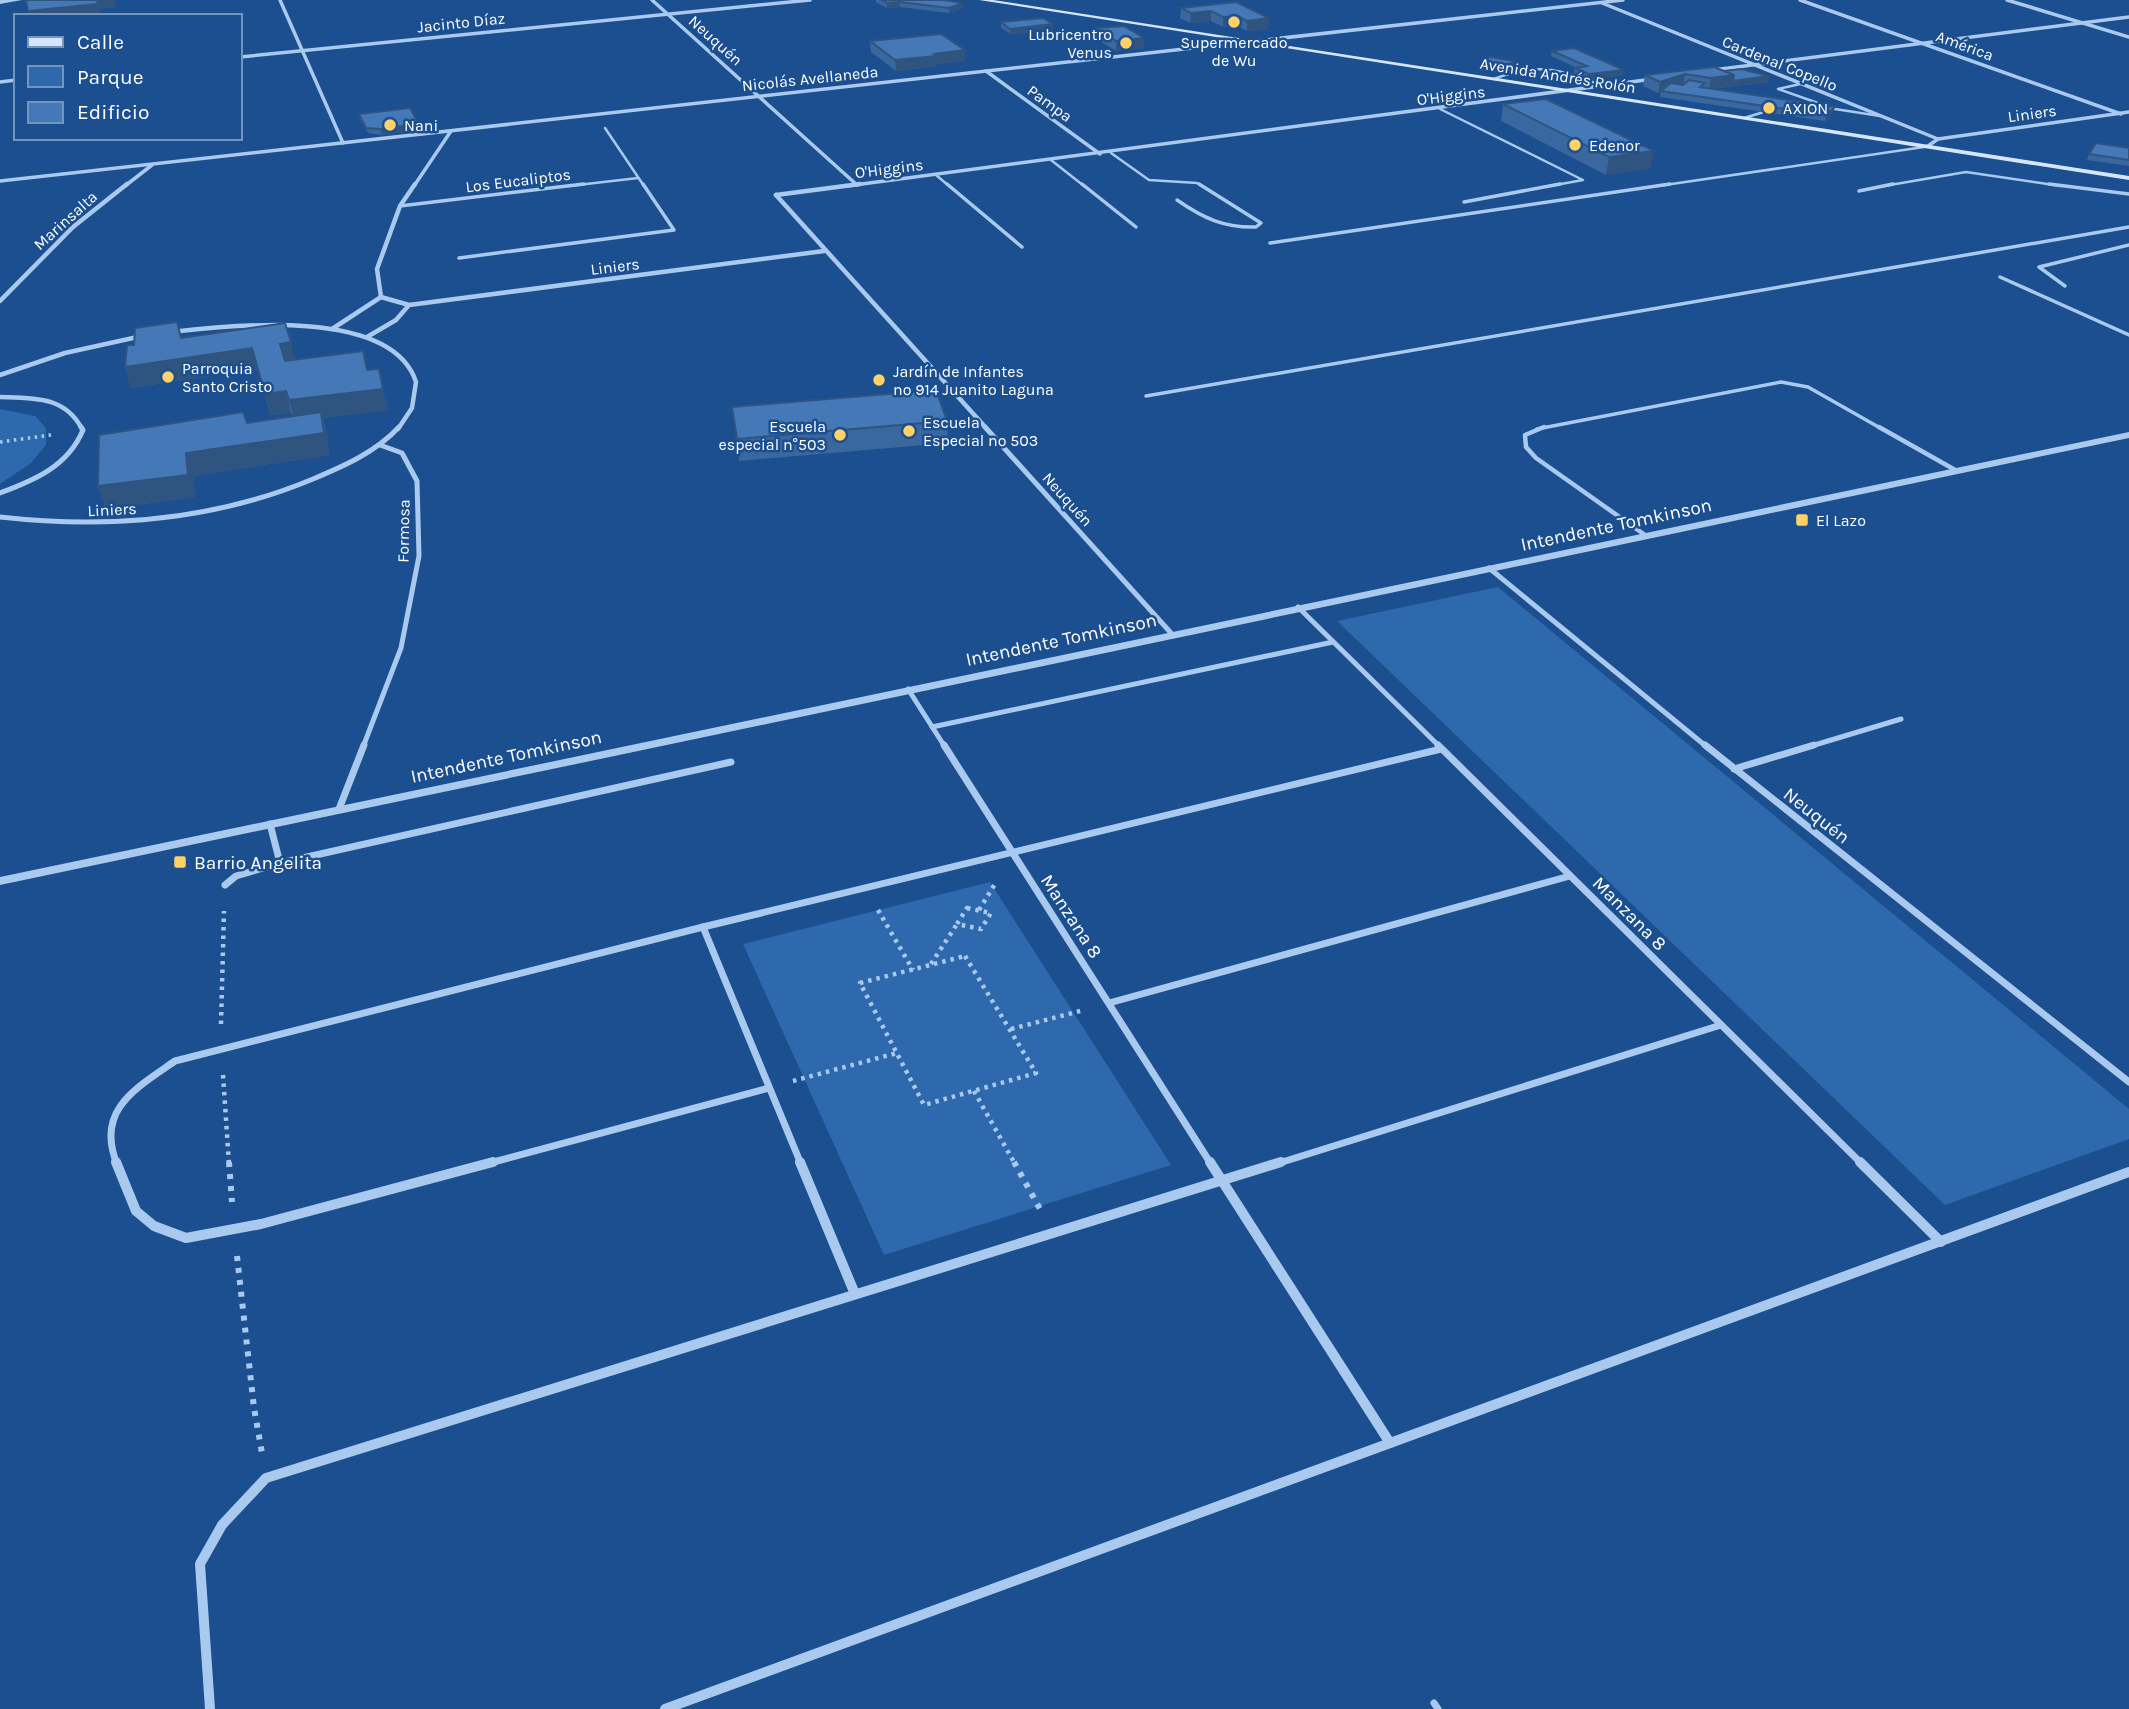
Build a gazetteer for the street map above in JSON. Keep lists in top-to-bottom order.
{
  "streets": {
    "main road": ["Avenida Andrés Rolón"],
    "street": [
      "Jacinto Díaz",
      "Neuquén",
      "América",
      "Cardenal Copello",
      "Nicolás Avellaneda",
      "O'Higgins",
      "Pampa",
      "Liniers",
      "Marinsalta",
      "Intendente Tomkinson",
      "Formosa",
      "Manzana 8"
    ],
    "lane": ["Los Eucaliptos"]
  },
  "crossings": [
    ["Jacinto Díaz", "Neuquén"],
    ["Neuquén", "Nicolás Avellaneda"],
    ["Neuquén", "O'Higgins"],
    ["Neuquén", "Liniers"],
    ["Neuquén", "Intendente Tomkinson"],
    ["América", "Liniers"],
    ["Cardenal Copello", "Nicolás Avellaneda"],
    ["Cardenal Copello", "Liniers"],
    ["Avenida Andrés Rolón", "Nicolás Avellaneda"],
    ["Avenida Andrés Rolón", "O'Higgins"],
    ["Nicolás Avellaneda", "Pampa"],
    ["Nicolás Avellaneda", "Marinsalta"],
    ["O'Higgins", "Pampa"],
    ["Liniers", "Formosa"],
    ["Intendente Tomkinson", "Formosa"],
    ["Intendente Tomkinson", "Manzana 8"]
  ],
  "places": {
    "other": [
      "Supermercado de Wu",
      "Lubricentro Venus",
      "AXION",
      "Nani",
      "Edenor",
      "Parroquia Santo Cristo",
      "Jardín de Infantes nº 914 Juanito Laguna",
      "Escuela Especial nº 503",
      "Escuela especial n°503"
    ],
    "transit": ["El Lazo", "Barrio Angelita"]
  },
  "legend": ["Calle", "Parque", "Edificio"]
}
